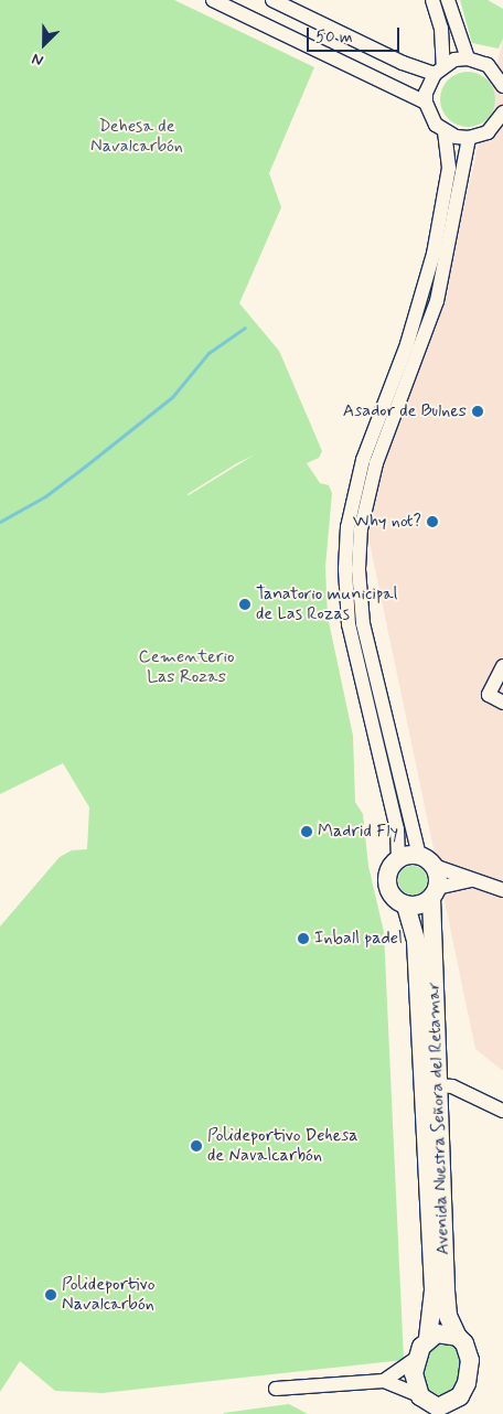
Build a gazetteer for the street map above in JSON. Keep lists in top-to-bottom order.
{
  "streets": {
    "street": ["Avenida Nuestra Señora del Retamar"]
  },
  "parks": ["Dehesa de Navalcarbón", "Cementerio Las Rozas"],
  "places": [
    "Asador de Bulnes",
    "Why not?",
    "Tanatorio municipal de Las Rozas",
    "Madrid Fly",
    "Inball padel",
    "Polideportivo Dehesa de Navalcarbón",
    "Polideportivo Navalcarbón"
  ],
  "scale_bar": "50 m",
  "north": "bottom left"
}
